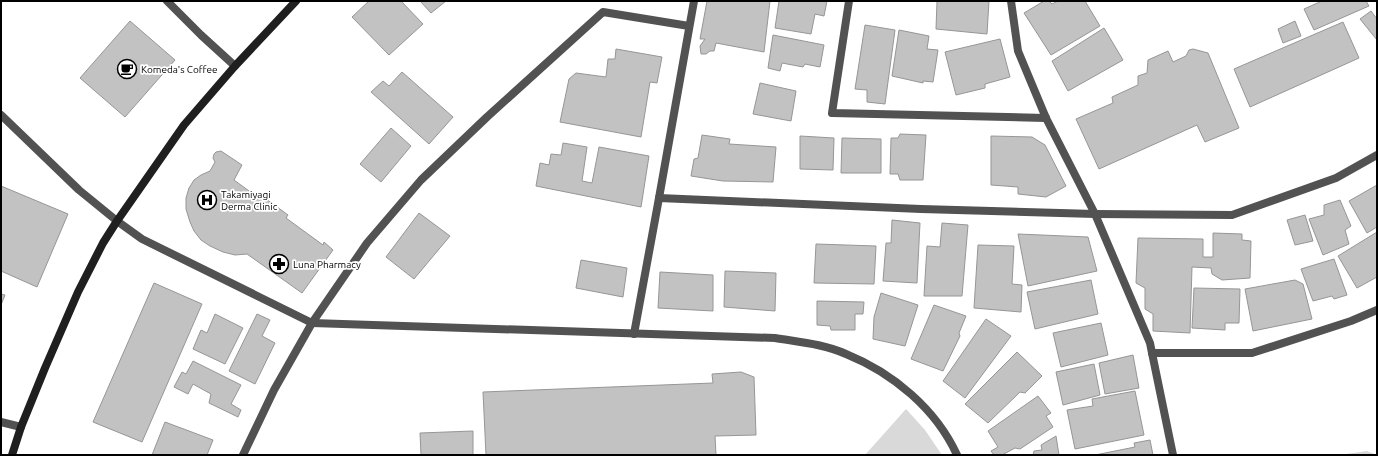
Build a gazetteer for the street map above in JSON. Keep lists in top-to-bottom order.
{
  "places": {
    "cafe": ["Komeda's Coffee"],
    "hospital": ["Takamiyagi Derma Clinic"],
    "pharmacy": ["Luna Pharmacy"]
  }
}
